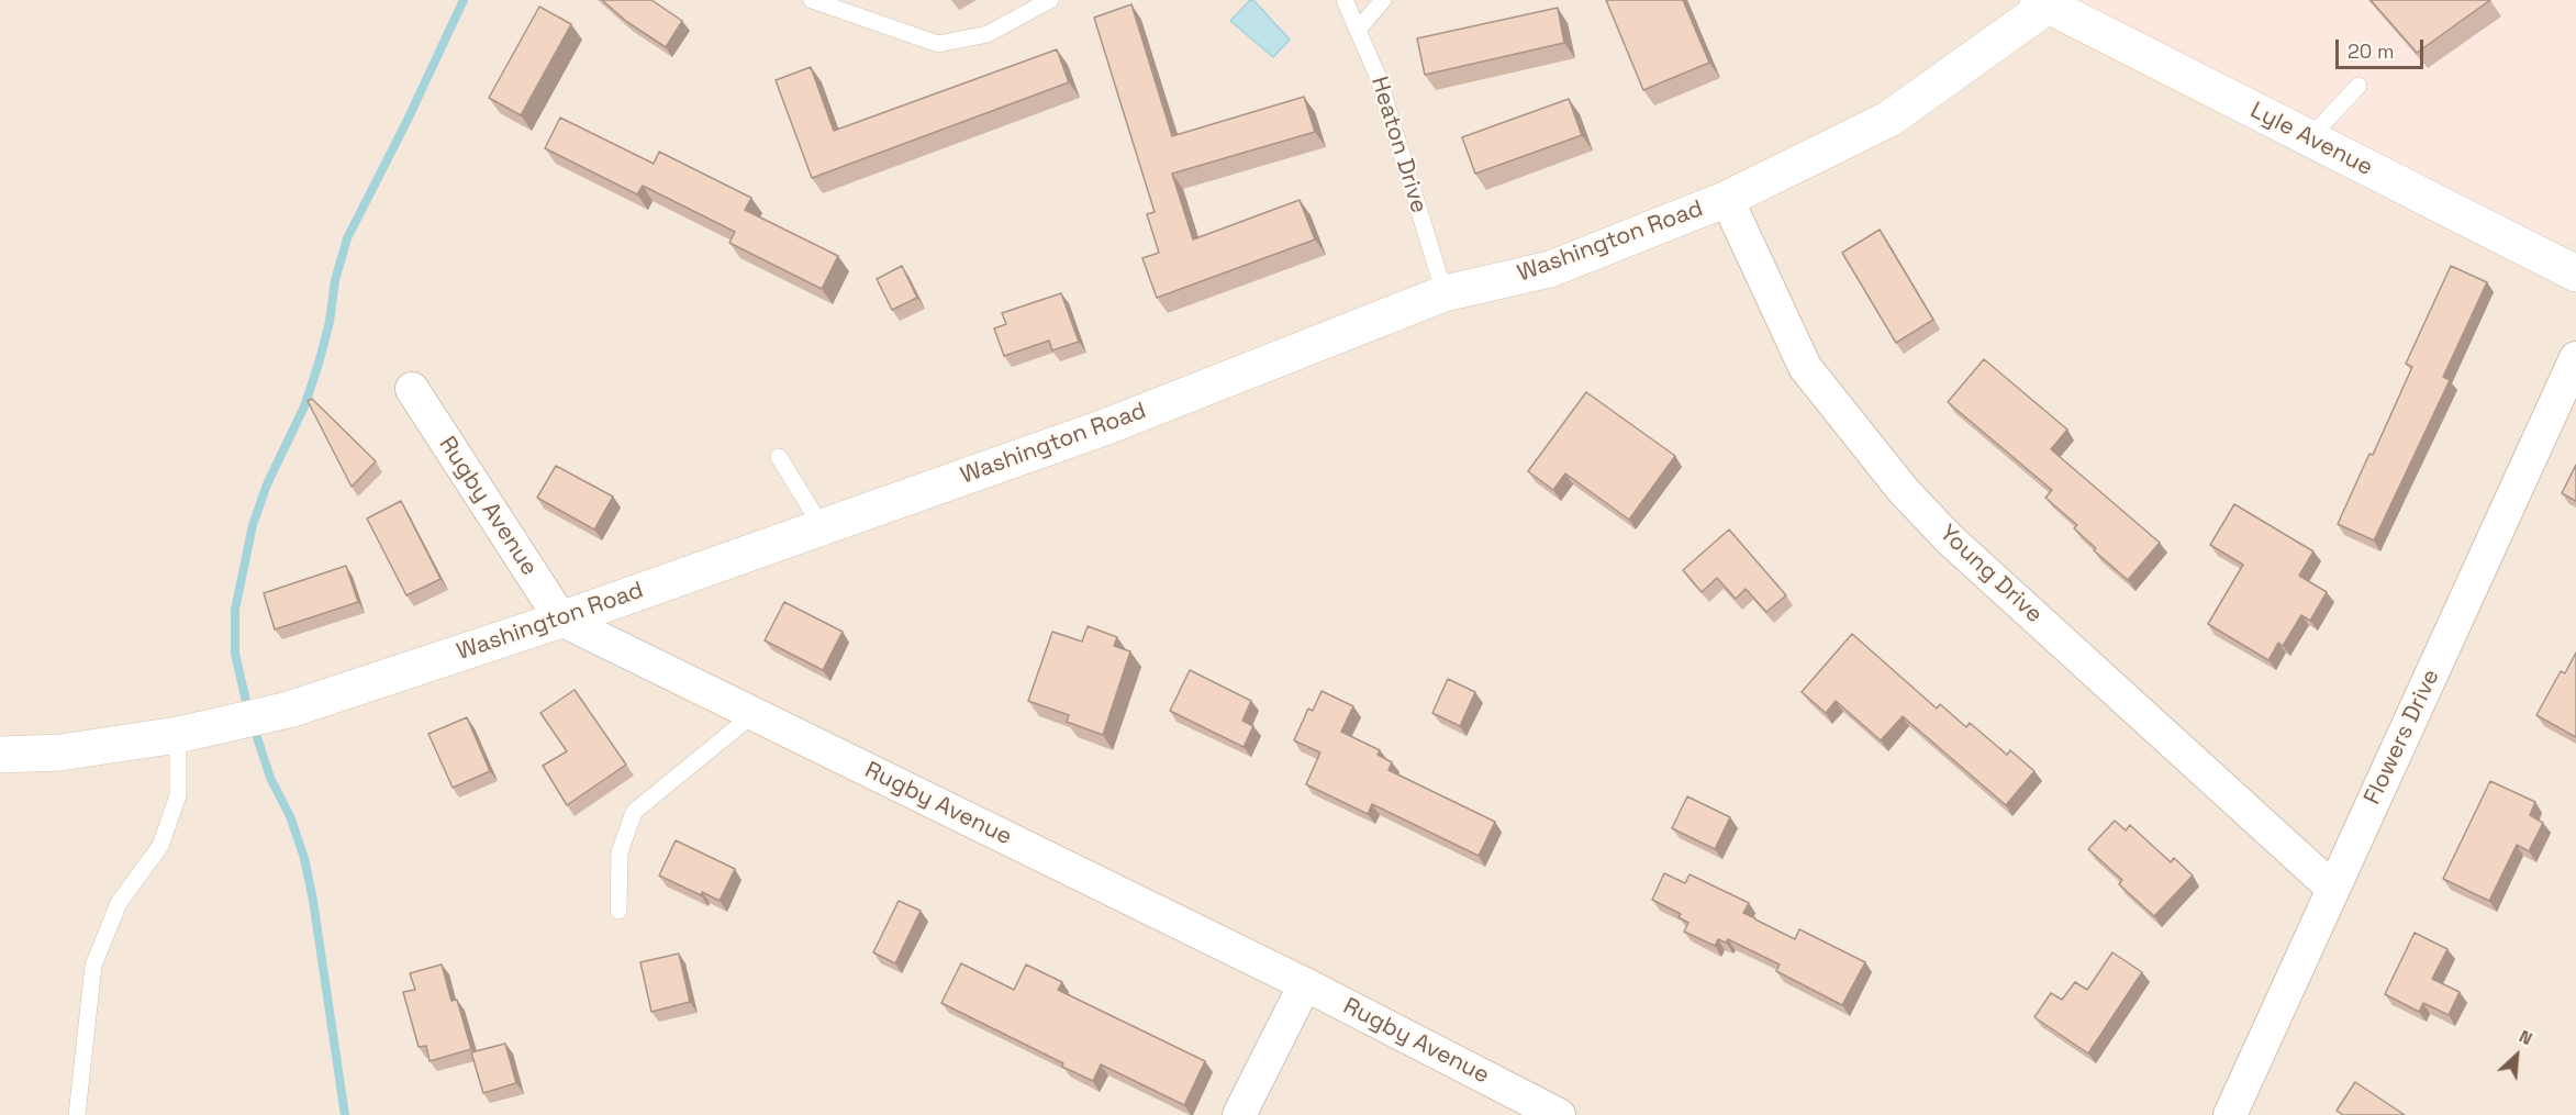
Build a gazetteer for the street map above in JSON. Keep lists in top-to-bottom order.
{
  "streets": {
    "street": [
      "Lyle Avenue",
      "Washington Road",
      "Rugby Avenue",
      "Young Drive",
      "Flowers Drive"
    ],
    "lane": ["Heaton Drive"]
  },
  "crossings": [
    ["Lyle Avenue", "Washington Road"],
    ["Heaton Drive", "Washington Road"],
    ["Washington Road", "Rugby Avenue"],
    ["Washington Road", "Young Drive"],
    ["Young Drive", "Flowers Drive"]
  ],
  "scale_bar": "20 m",
  "north": "top right"
}
